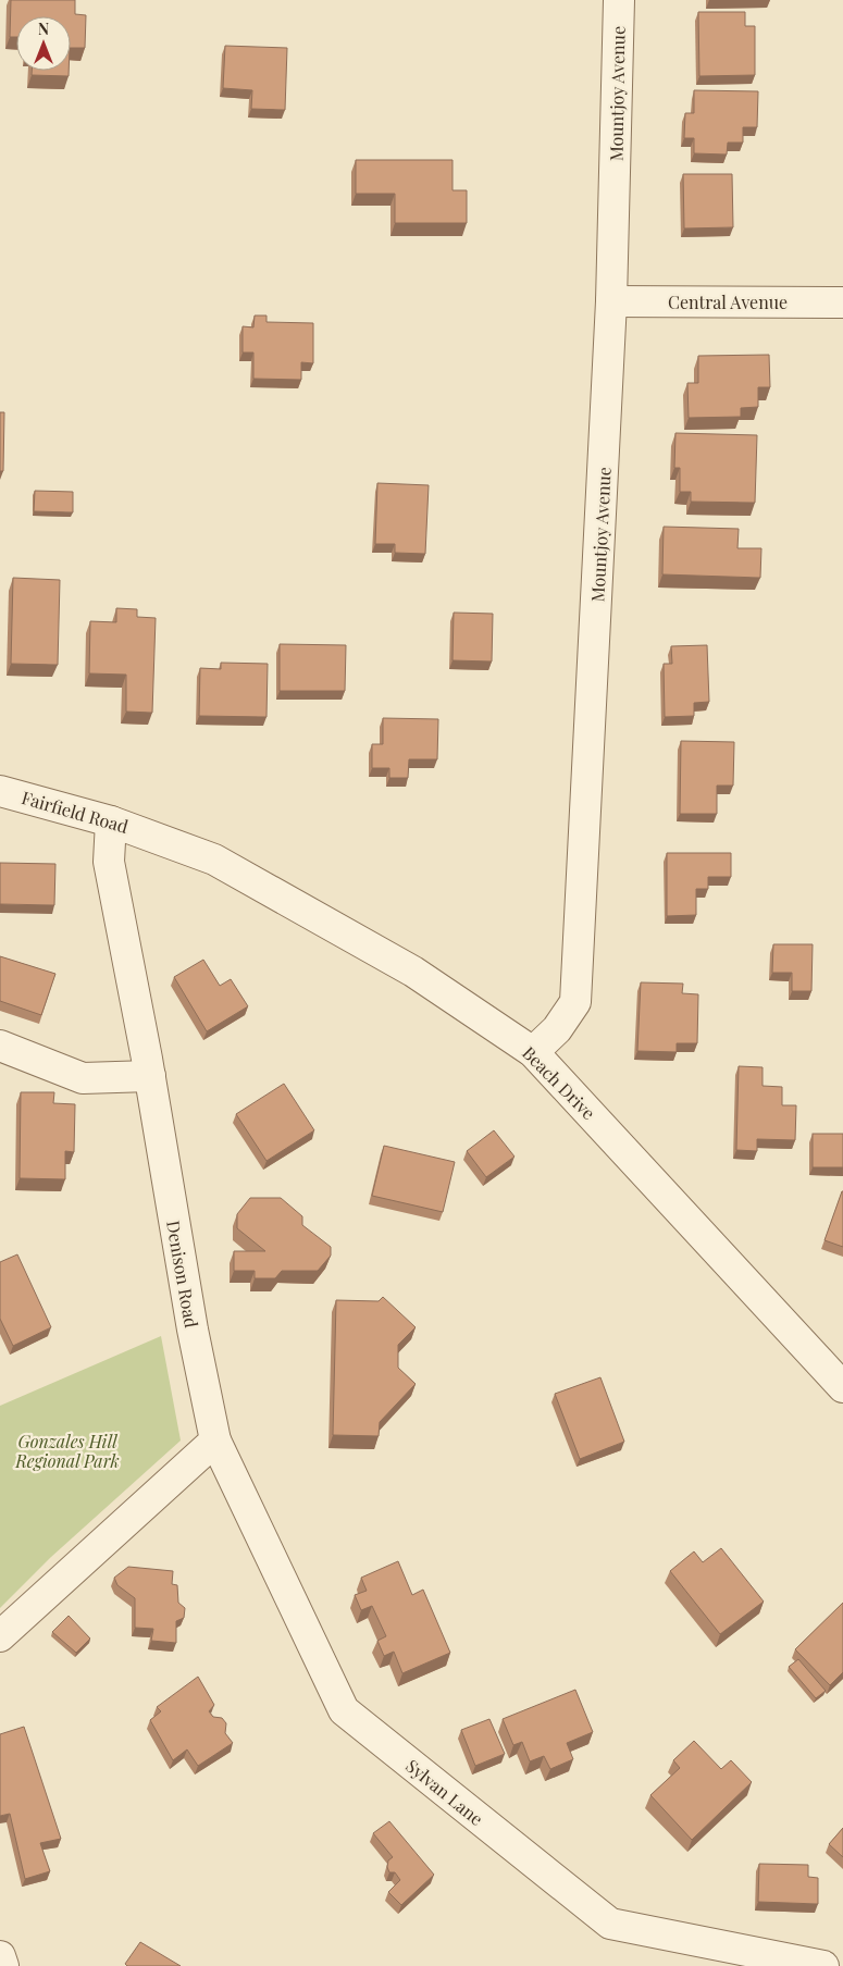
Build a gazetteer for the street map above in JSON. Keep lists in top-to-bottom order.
{
  "streets": {
    "street": [
      "Mountjoy Avenue",
      "Central Avenue",
      "Fairfield Road",
      "Beach Drive",
      "Denison Road",
      "Sylvan Lane"
    ]
  },
  "crossings": [
    ["Mountjoy Avenue", "Central Avenue"],
    ["Mountjoy Avenue", "Beach Drive"],
    ["Fairfield Road", "Beach Drive"],
    ["Fairfield Road", "Denison Road"],
    ["Denison Road", "Sylvan Lane"]
  ],
  "parks": ["Gonzales Hill Regional Park"],
  "north": "top"
}
